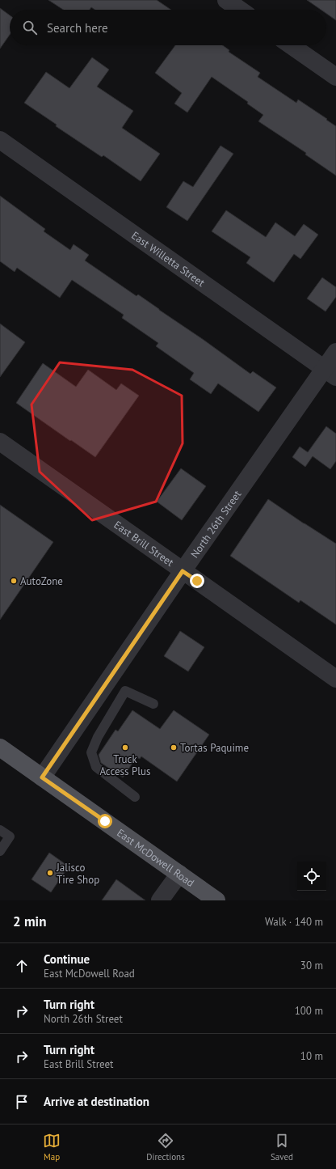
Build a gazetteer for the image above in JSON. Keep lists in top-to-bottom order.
{
  "streets": {
    "main road": ["East McDowell Road"],
    "street": ["East Willetta Street", "North 26th Street", "East Brill Street"]
  },
  "crossings": [
    ["East Willetta Street", "North 26th Street"],
    ["North 26th Street", "East Brill Street"],
    ["North 26th Street", "East McDowell Road"]
  ],
  "places": [
    "AutoZone",
    "Truck Access Plus",
    "Tortas Paquime",
    "Jalisco Tire Shop"
  ],
  "page": {
    "search": "Search here",
    "heading": ["2 min", "Walk · 140 m"],
    "list": [
      ["Continue", "East McDowell Road", "30 m"],
      ["Turn right", "North 26th Street", "100 m"],
      ["Turn right", "East Brill Street", "10 m"],
      "Arrive at destination"
    ],
    "nav": ["Map", "Directions", "Saved"]
  }
}
